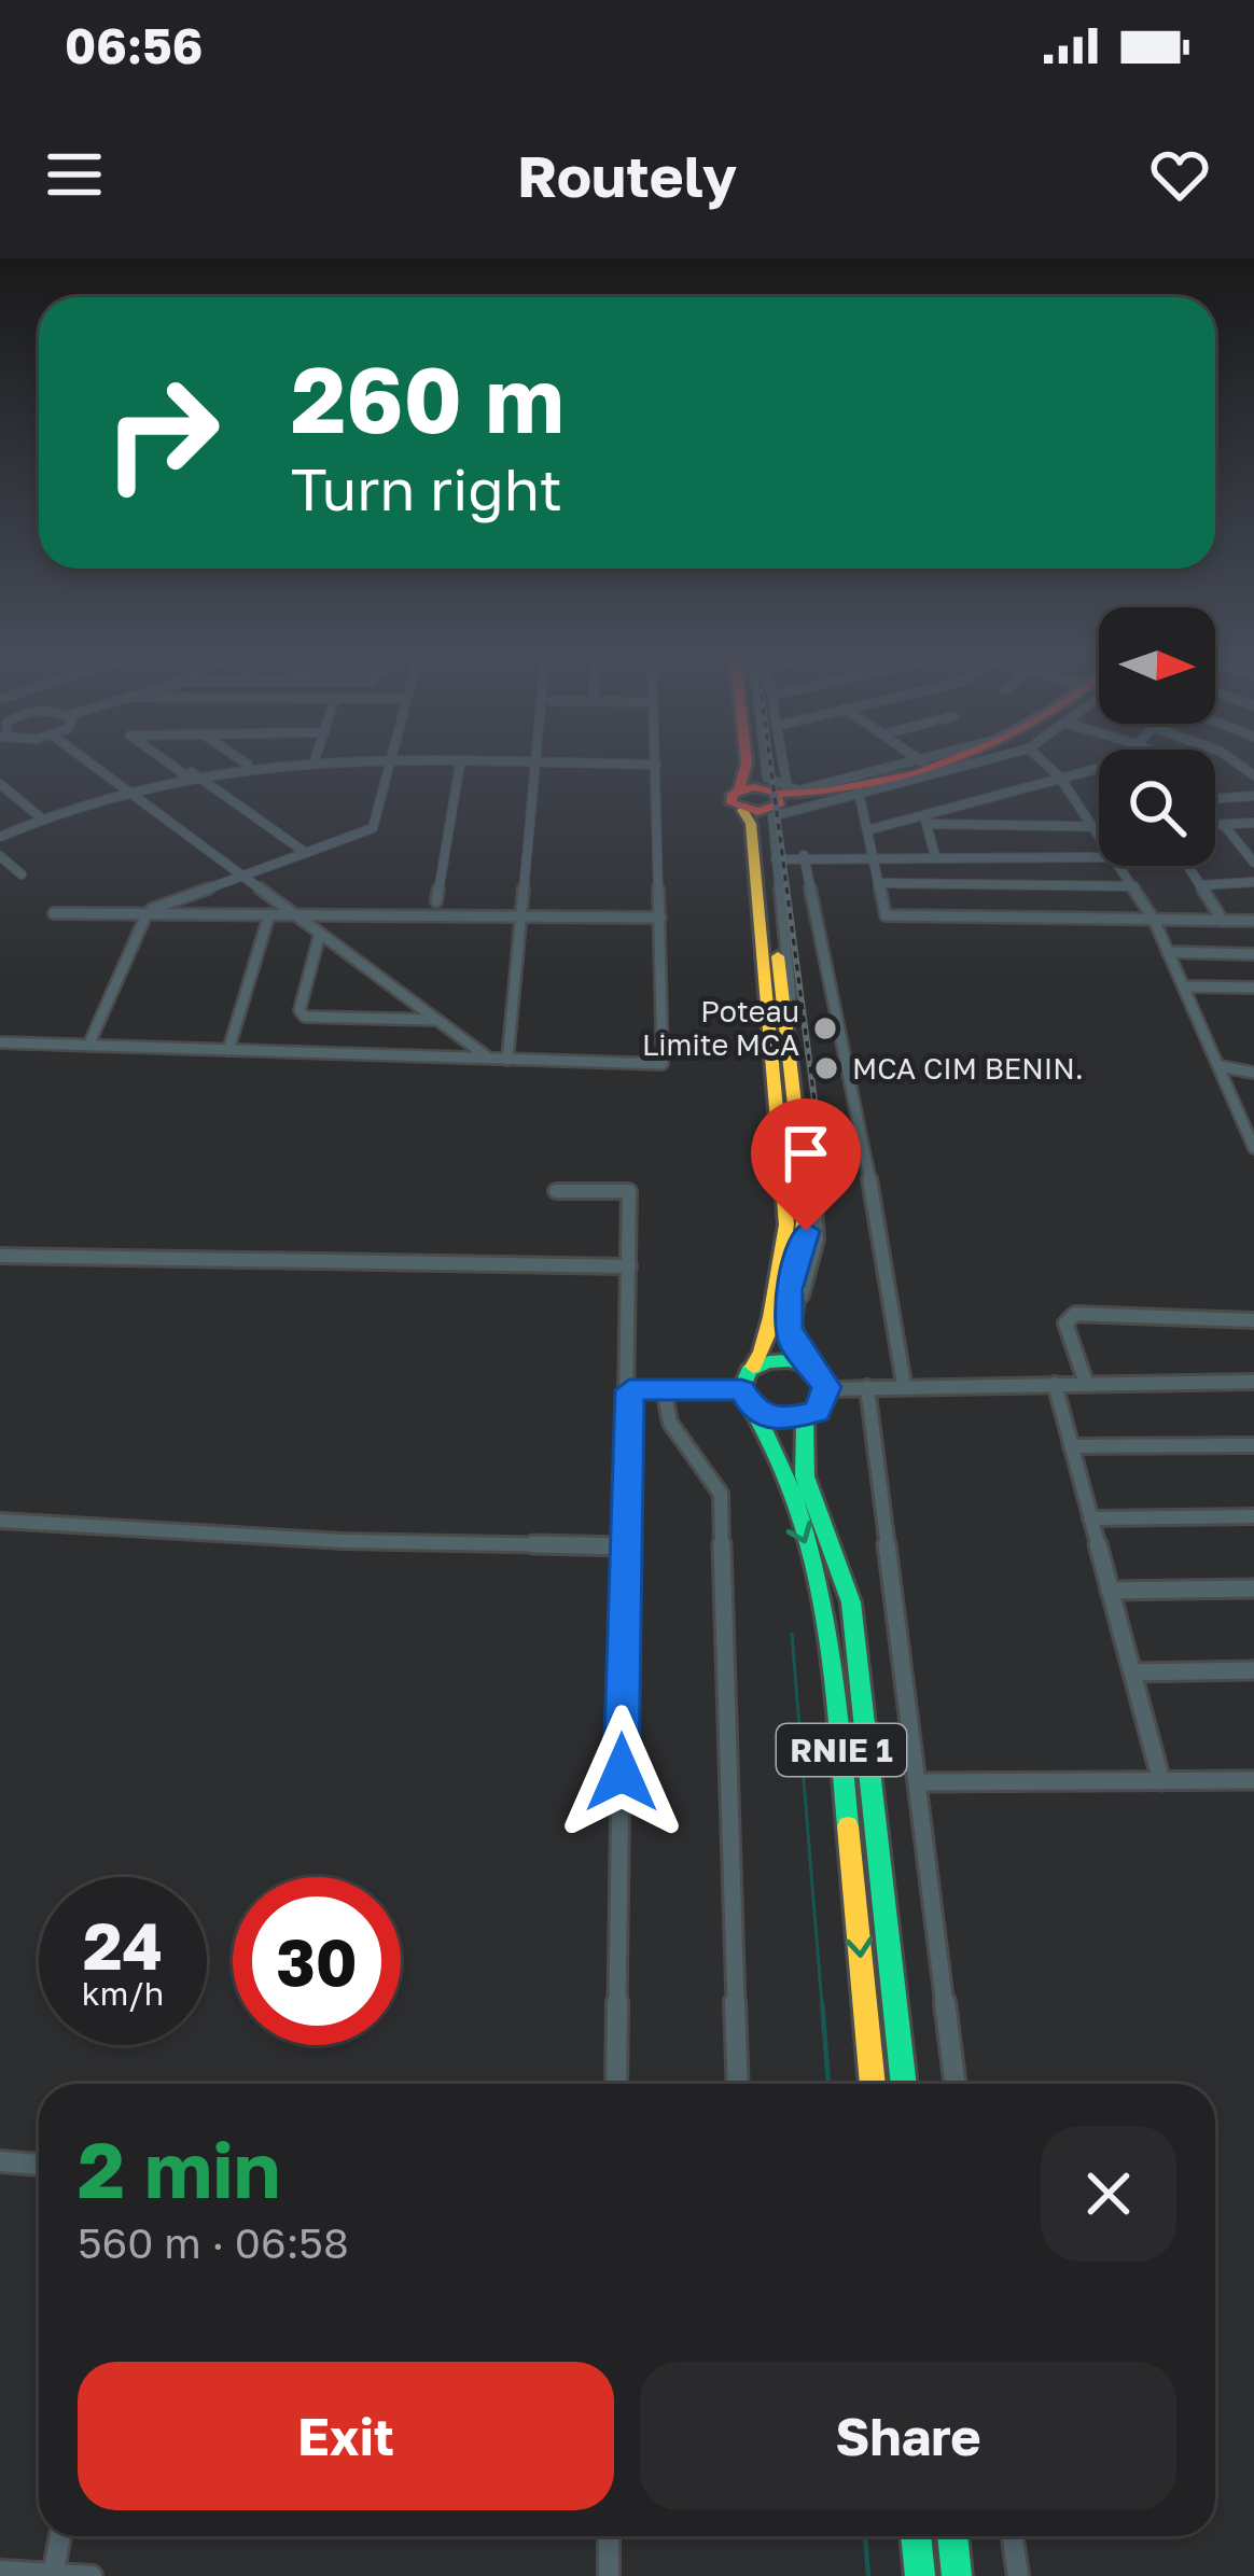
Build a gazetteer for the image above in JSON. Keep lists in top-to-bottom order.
{
  "streets": {
    "main road": ["RNIE 1"]
  },
  "places": ["Poteau Limite MCA", "MCA CIM BENIN."],
  "north": "right",
  "page": {
    "status": "06:56",
    "header": "Routely",
    "turn": ["260 m", "Turn right"],
    "speed": "24 km/h",
    "limit": "30",
    "heading": ["2 min", "560 m · 06:58"],
    "buttons": ["Exit", "Share"]
  }
}
